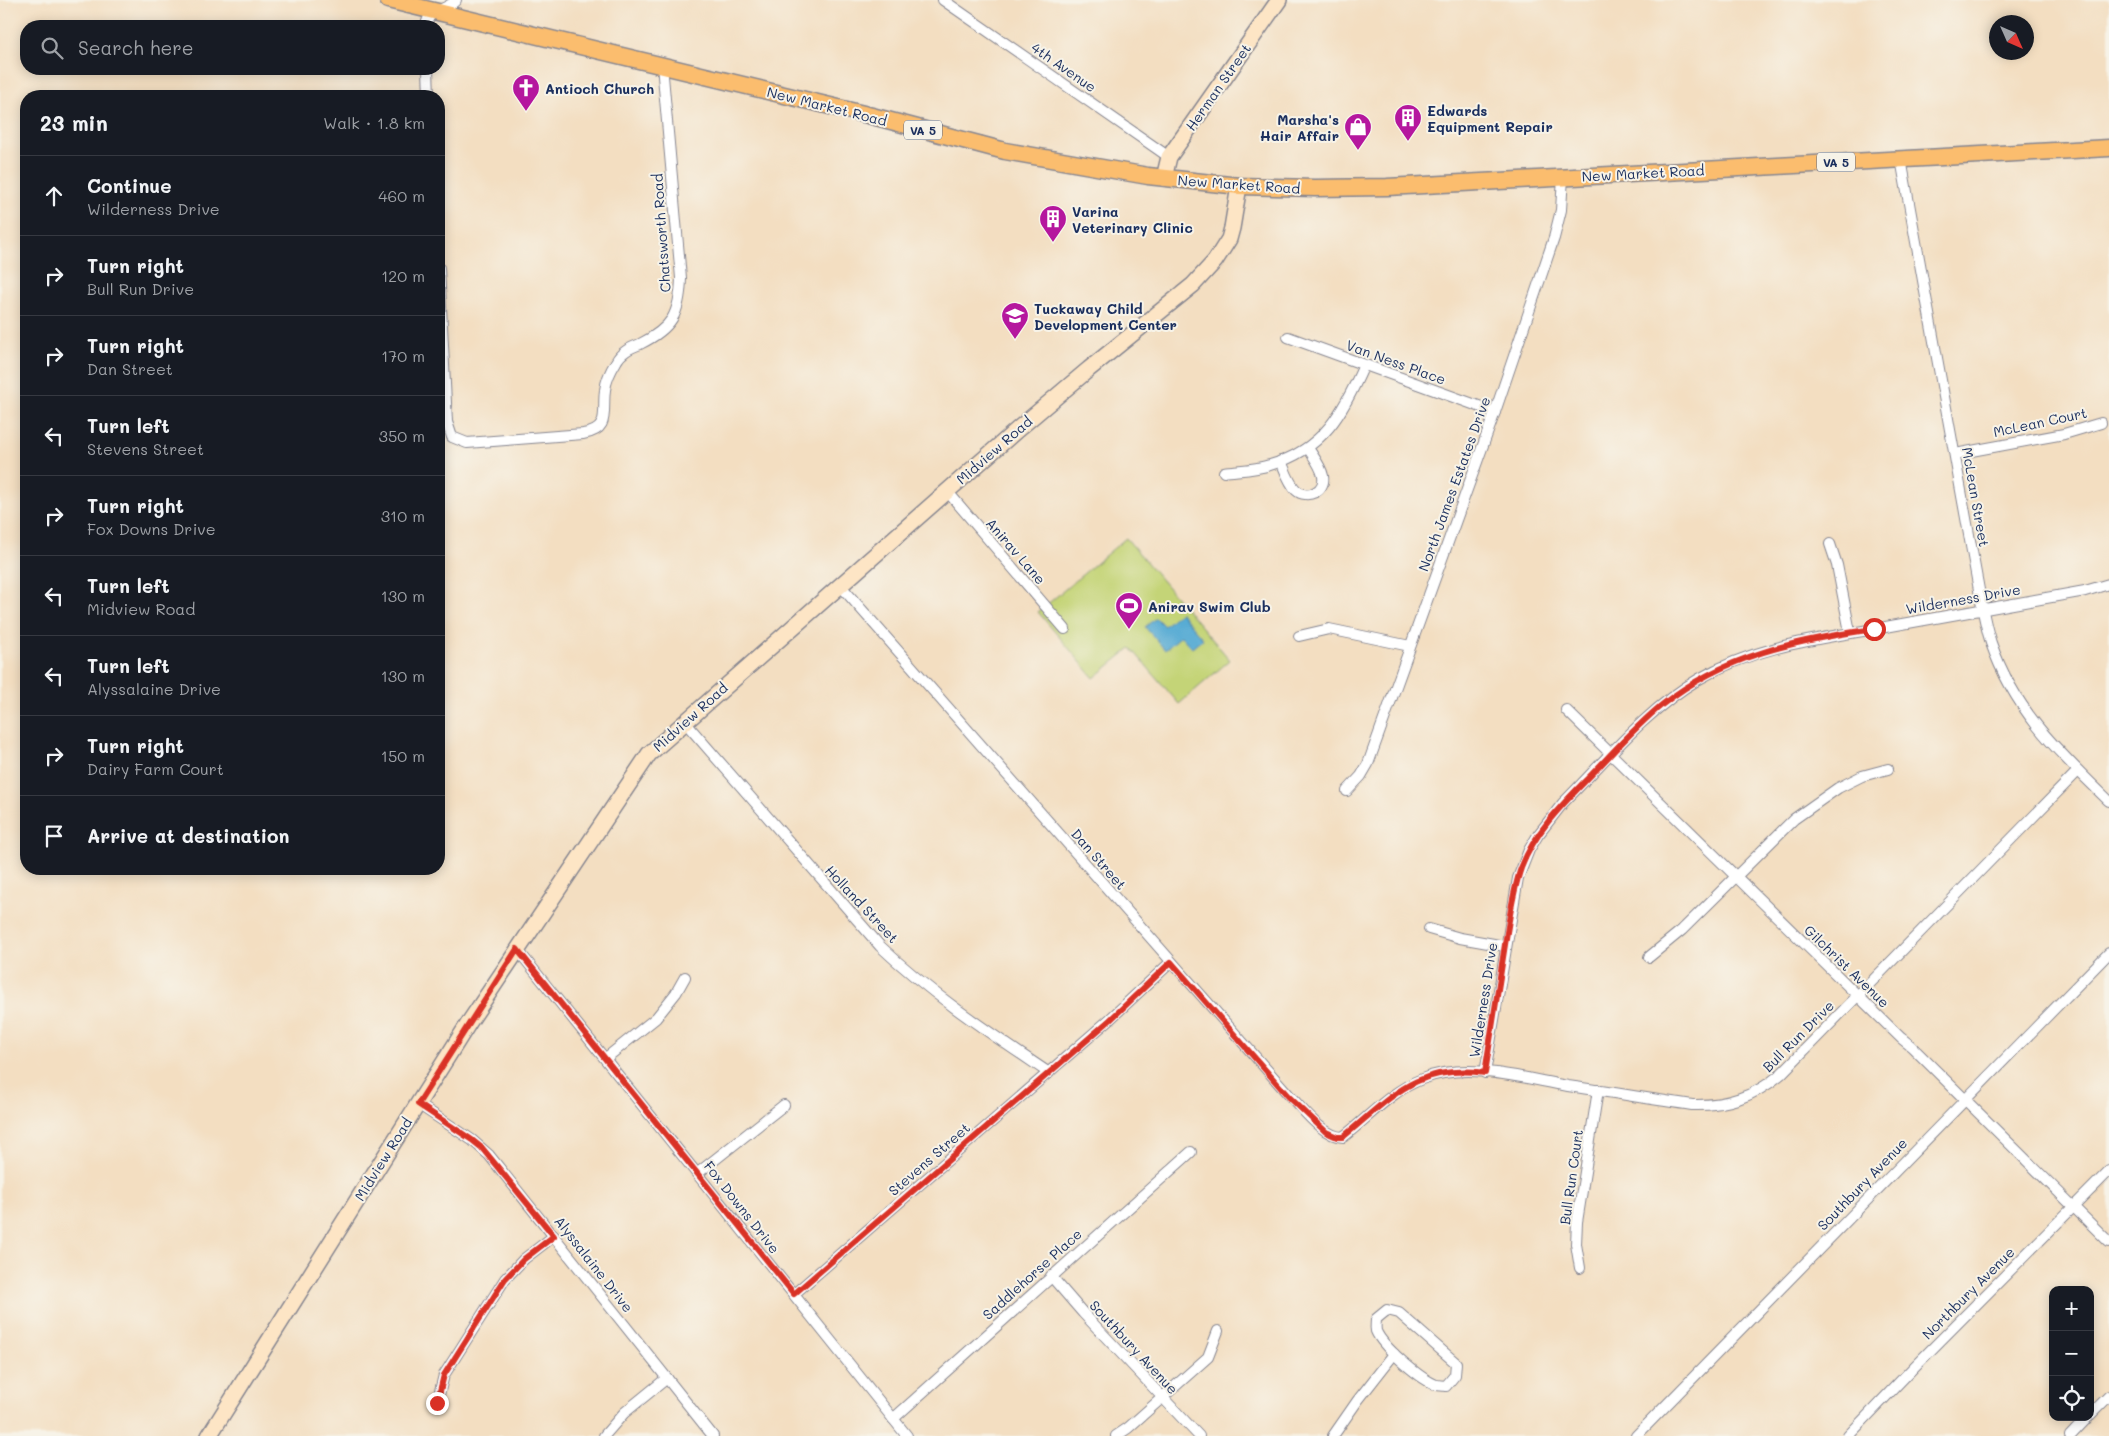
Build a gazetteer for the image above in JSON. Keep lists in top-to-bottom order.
{
  "streets": {
    "main road": ["New Market Road", "VA 5"],
    "street": [
      "4th Avenue",
      "Herman Street",
      "Chatsworth Road",
      "Van Ness Place",
      "McLean Court",
      "Midview Road",
      "North James Estates Drive",
      "McLean Street",
      "Anirav Lane",
      "Wilderness Drive",
      "Dan Street",
      "Holland Street",
      "Gilchrist Avenue",
      "Bull Run Drive",
      "Stevens Street",
      "Bull Run Court",
      "Southbury Avenue",
      "Fox Downs Drive",
      "Alyssalaine Drive",
      "Saddlehorse Place",
      "Northbury Avenue"
    ]
  },
  "crossings": [
    ["4th Avenue", "Herman Street"],
    ["Herman Street", "New Market Road"],
    ["New Market Road", "Chatsworth Road"],
    ["New Market Road", "Midview Road"],
    ["New Market Road", "North James Estates Drive"],
    ["New Market Road", "McLean Street"],
    ["Van Ness Place", "North James Estates Drive"],
    ["McLean Court", "McLean Street"],
    ["Midview Road", "Anirav Lane"],
    ["Midview Road", "Dan Street"],
    ["Midview Road", "Holland Street"],
    ["Midview Road", "Fox Downs Drive"],
    ["Midview Road", "Alyssalaine Drive"],
    ["McLean Street", "Wilderness Drive"],
    ["McLean Street", "Bull Run Drive"],
    ["Wilderness Drive", "Gilchrist Avenue"],
    ["Wilderness Drive", "Bull Run Drive"],
    ["Dan Street", "Bull Run Drive"],
    ["Dan Street", "Stevens Street"],
    ["Holland Street", "Stevens Street"],
    ["Gilchrist Avenue", "Bull Run Drive"],
    ["Gilchrist Avenue", "Southbury Avenue"],
    ["Gilchrist Avenue", "Northbury Avenue"],
    ["Bull Run Drive", "Bull Run Court"],
    ["Stevens Street", "Fox Downs Drive"],
    ["Southbury Avenue", "Saddlehorse Place"],
    ["Fox Downs Drive", "Saddlehorse Place"]
  ],
  "places": {
    "church": ["Antioch Church"],
    "building": ["Edwards Equipment Repair", "Varina Veterinary Clinic"],
    "shop": ["Marsha's Hair Affair"],
    "school or university": ["Tuckaway Child Development Center"],
    "sports": ["Anirav Swim Club"]
  },
  "north": "bottom right",
  "page": {
    "search": "Search here",
    "heading": ["23 min", "Walk · 1.8 km"],
    "list": [
      ["Continue", "Wilderness Drive", "460 m"],
      ["Turn right", "Bull Run Drive", "120 m"],
      ["Turn right", "Dan Street", "170 m"],
      ["Turn left", "Stevens Street", "350 m"],
      ["Turn right", "Fox Downs Drive", "310 m"],
      ["Turn left", "Midview Road", "130 m"],
      ["Turn left", "Alyssalaine Drive", "130 m"],
      ["Turn right", "Dairy Farm Court", "150 m"],
      "Arrive at destination"
    ],
    "map_buttons": ["+", "−"]
  }
}
